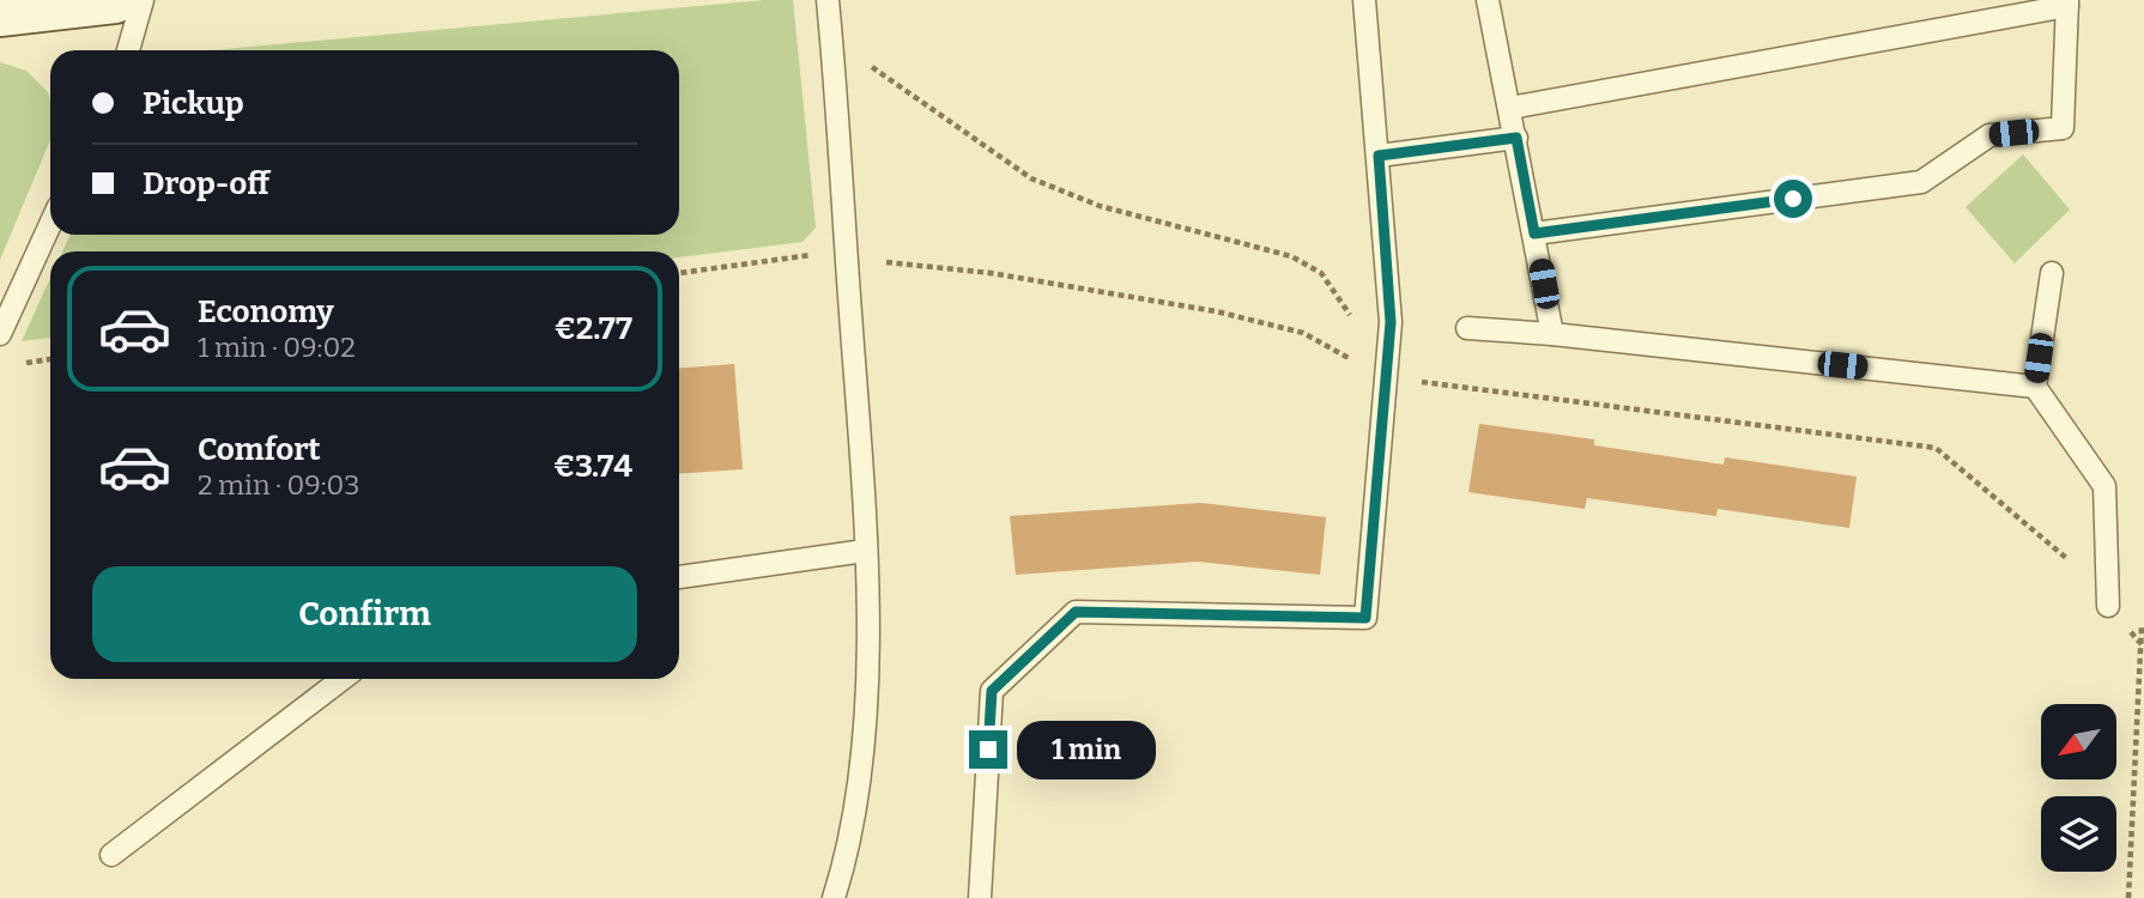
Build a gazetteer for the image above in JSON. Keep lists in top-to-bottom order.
{
  "north": "bottom left",
  "page": {
    "banner": ["Pickup", "Drop-off"],
    "list": [
      {
        "name": "Economy",
        "note": "1 min · 09:02",
        "value": "€2.77"
      },
      {
        "name": "Comfort",
        "note": "2 min · 09:03",
        "value": "€3.74"
      }
    ],
    "buttons": "Confirm",
    "bubble": "1 min"
  }
}
